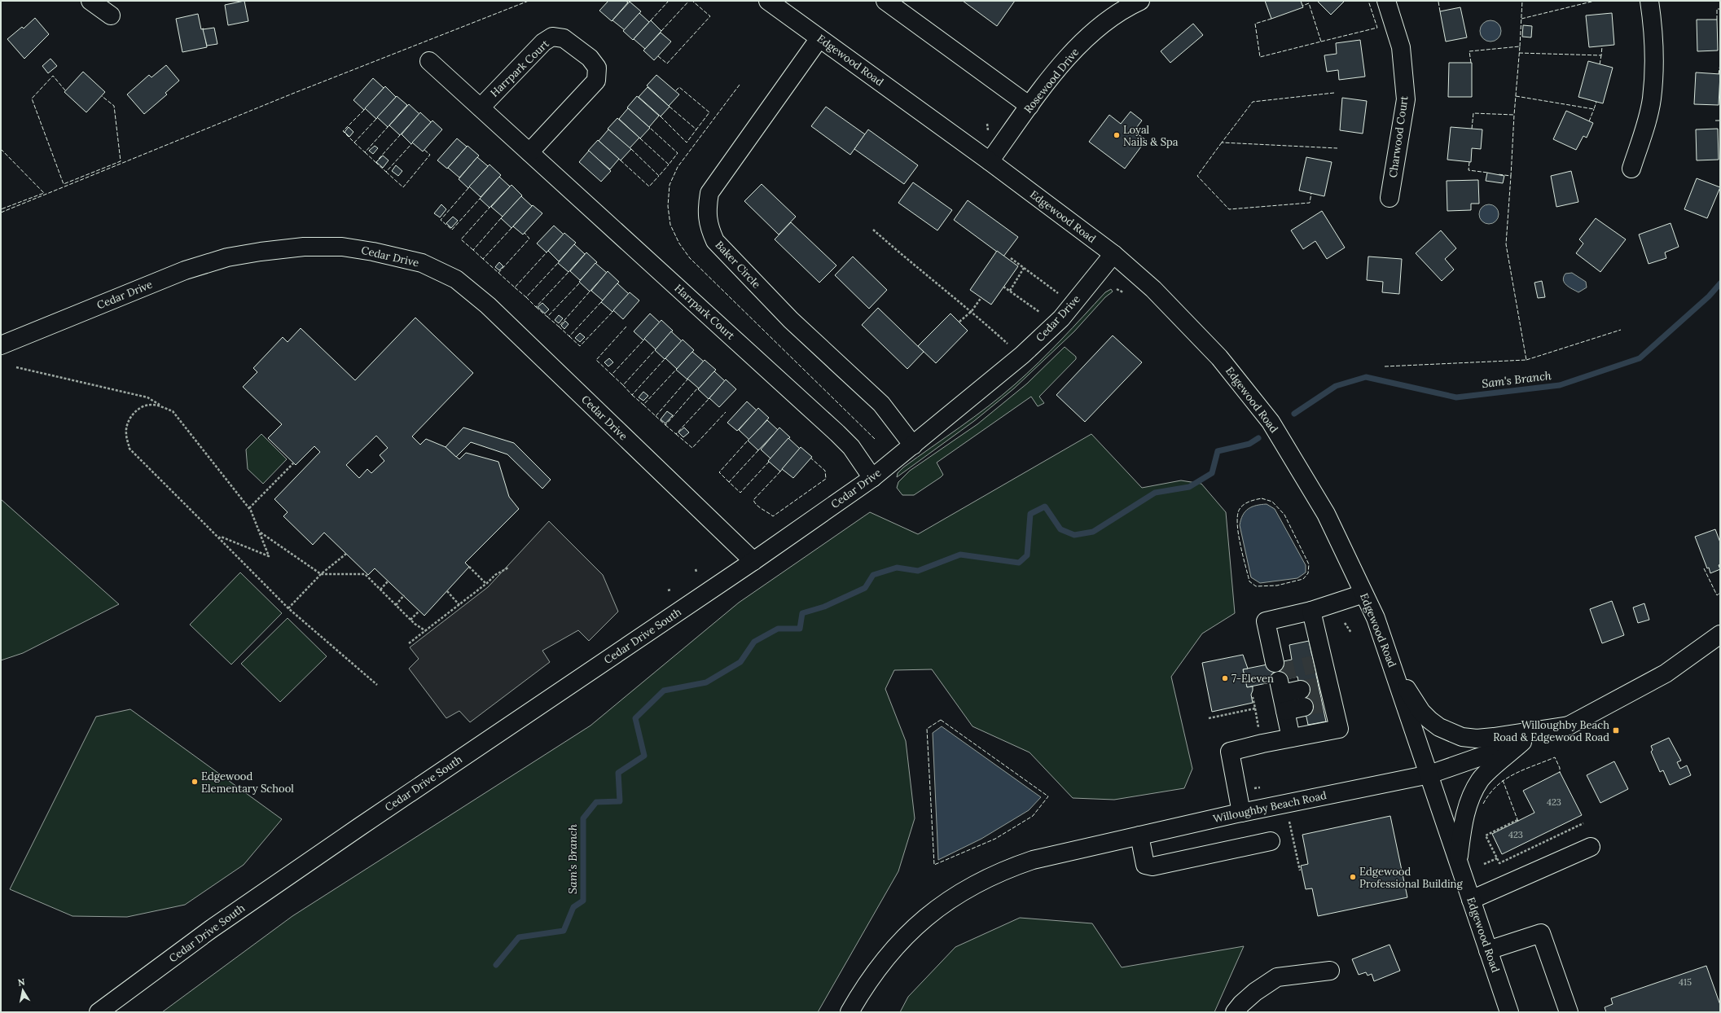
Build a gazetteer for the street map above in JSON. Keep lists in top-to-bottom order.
{
  "streets": {
    "street": [
      "Edgewood Road",
      "Harrpark Court",
      "Rosewood Drive",
      "Charwood Court",
      "Cedar Drive",
      "Baker Circle",
      "Cedar Drive South",
      "Willoughby Beach Road"
    ]
  },
  "crossings": [
    ["Edgewood Road", "Rosewood Drive"],
    ["Edgewood Road", "Cedar Drive"],
    ["Edgewood Road", "Baker Circle"],
    ["Edgewood Road", "Willoughby Beach Road"],
    ["Harrpark Court", "Cedar Drive"],
    ["Cedar Drive", "Baker Circle"],
    ["Cedar Drive", "Cedar Drive South"]
  ],
  "water": ["Sam's Branch"],
  "places": {
    "other": [
      "Loyal Nails & Spa",
      "7-Eleven",
      "Edgewood Elementary School",
      "Edgewood Professional Building"
    ],
    "transit": ["Willoughby Beach Road & Edgewood Road"]
  },
  "house_numbers": ["423", "423", "415"],
  "north": "top"
}
